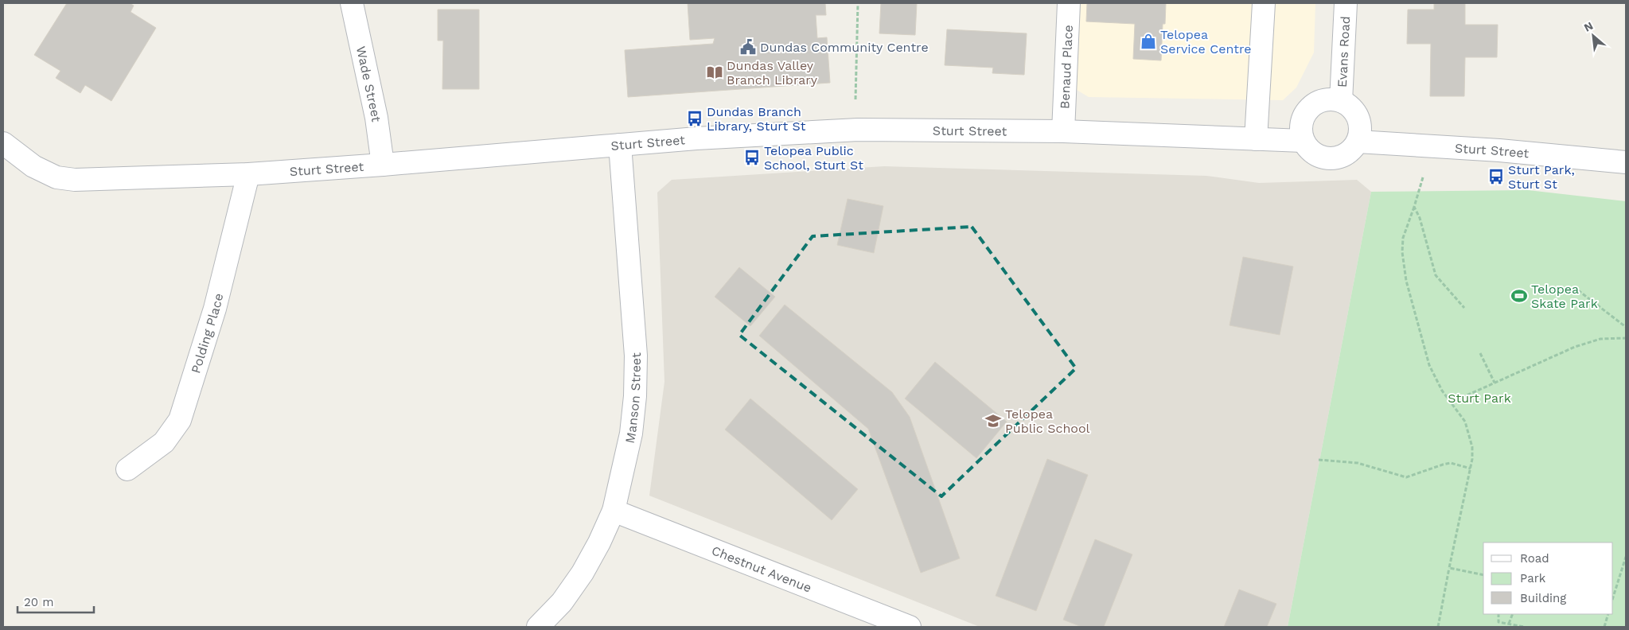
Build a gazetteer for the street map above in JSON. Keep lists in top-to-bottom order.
{
  "streets": {
    "street": [
      "Evans Road",
      "Benaud Place",
      "Wade Street",
      "Sturt Street",
      "Polding Place",
      "Manson Street",
      "Chestnut Avenue"
    ]
  },
  "crossings": [
    ["Evans Road", "Sturt Street"],
    ["Benaud Place", "Sturt Street"],
    ["Wade Street", "Sturt Street"],
    ["Sturt Street", "Polding Place"],
    ["Sturt Street", "Manson Street"],
    ["Manson Street", "Chestnut Avenue"]
  ],
  "parks": ["Sturt Park"],
  "places": {
    "shop": ["Telopea Service Centre"],
    "public building": ["Dundas Community Centre"],
    "library": ["Dundas Valley Branch Library"],
    "bus stop": ["Dundas Branch Library, Sturt St", "Telopea Public School, Sturt St", "Sturt Park, Sturt St"],
    "sports": ["Telopea Skate Park"],
    "school or university": ["Telopea Public School"]
  },
  "legend": ["Road", "Park", "Building"],
  "scale_bar": "20 m",
  "north": "top left"
}
